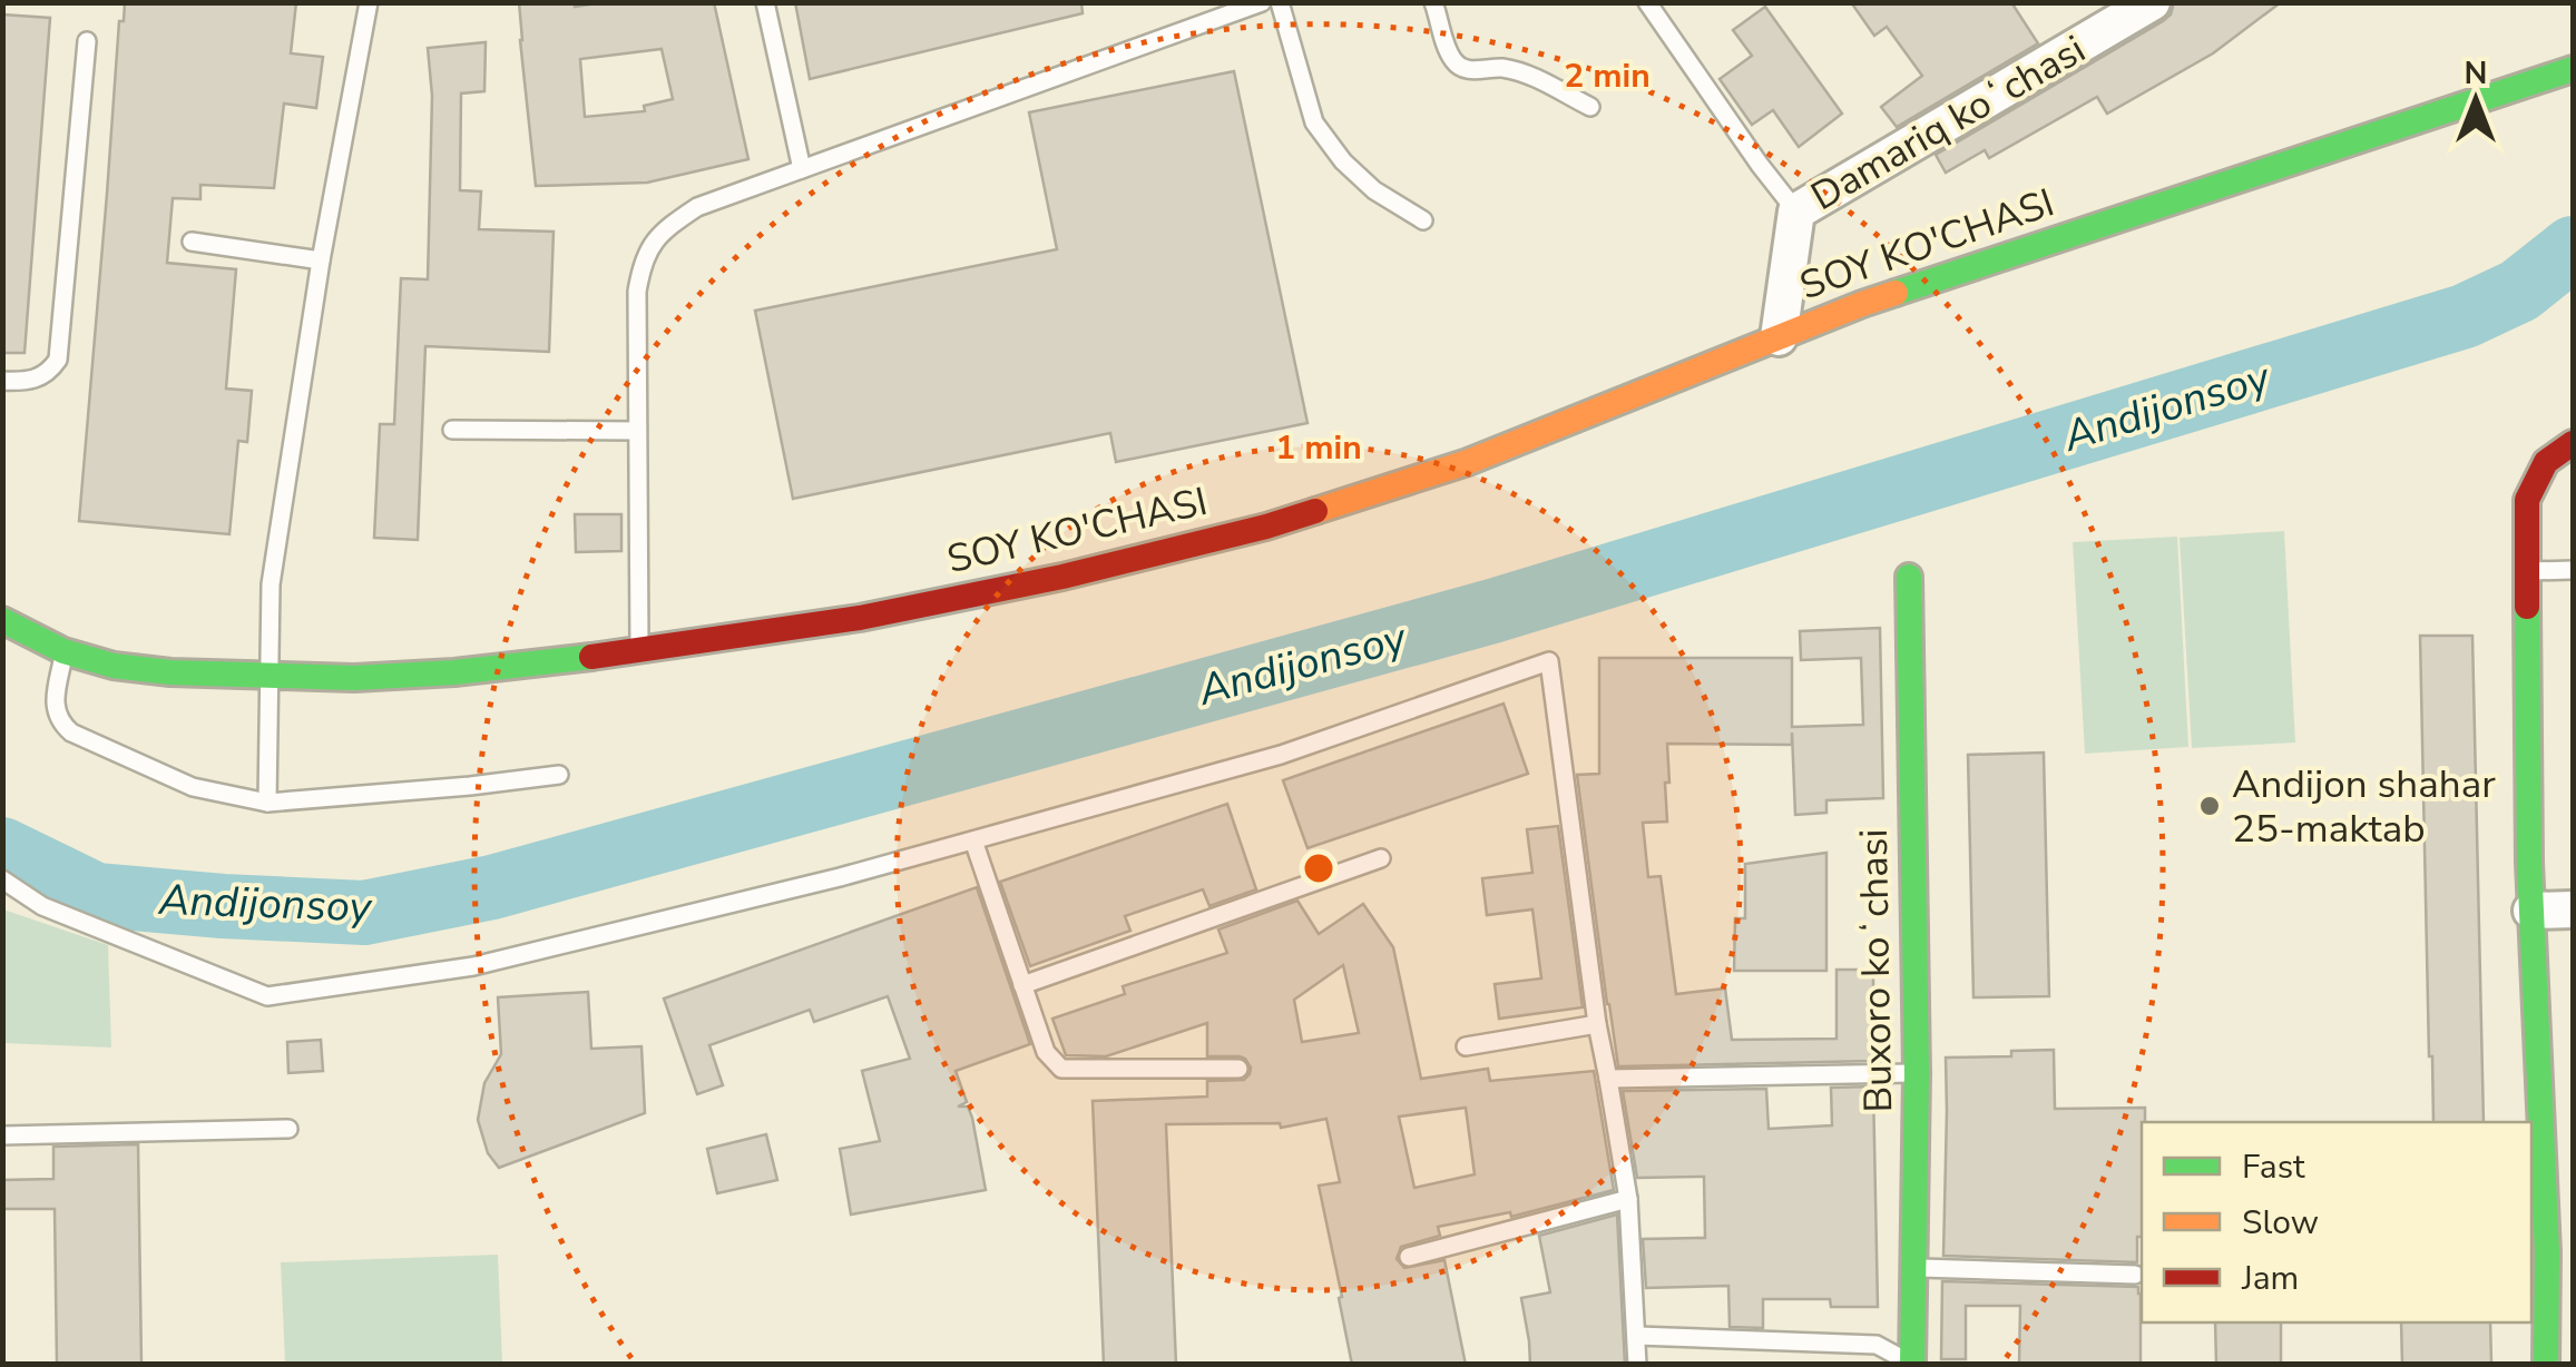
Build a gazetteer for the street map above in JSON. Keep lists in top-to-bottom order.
{
  "streets": {
    "main road": ["SOY KO'CHASI", "Buxoro koʻchasi"],
    "street": ["Damariq koʻchasi"]
  },
  "crossings": [
    ["Damariq koʻchasi", "SOY KO'CHASI"]
  ],
  "water": ["Andijonsoy"],
  "places": ["Andijon shahar 25-maktab"],
  "legend": ["Fast", "Slow", "Jam"],
  "north": "top",
  "rings": ["2 min", "1 min"]
}
